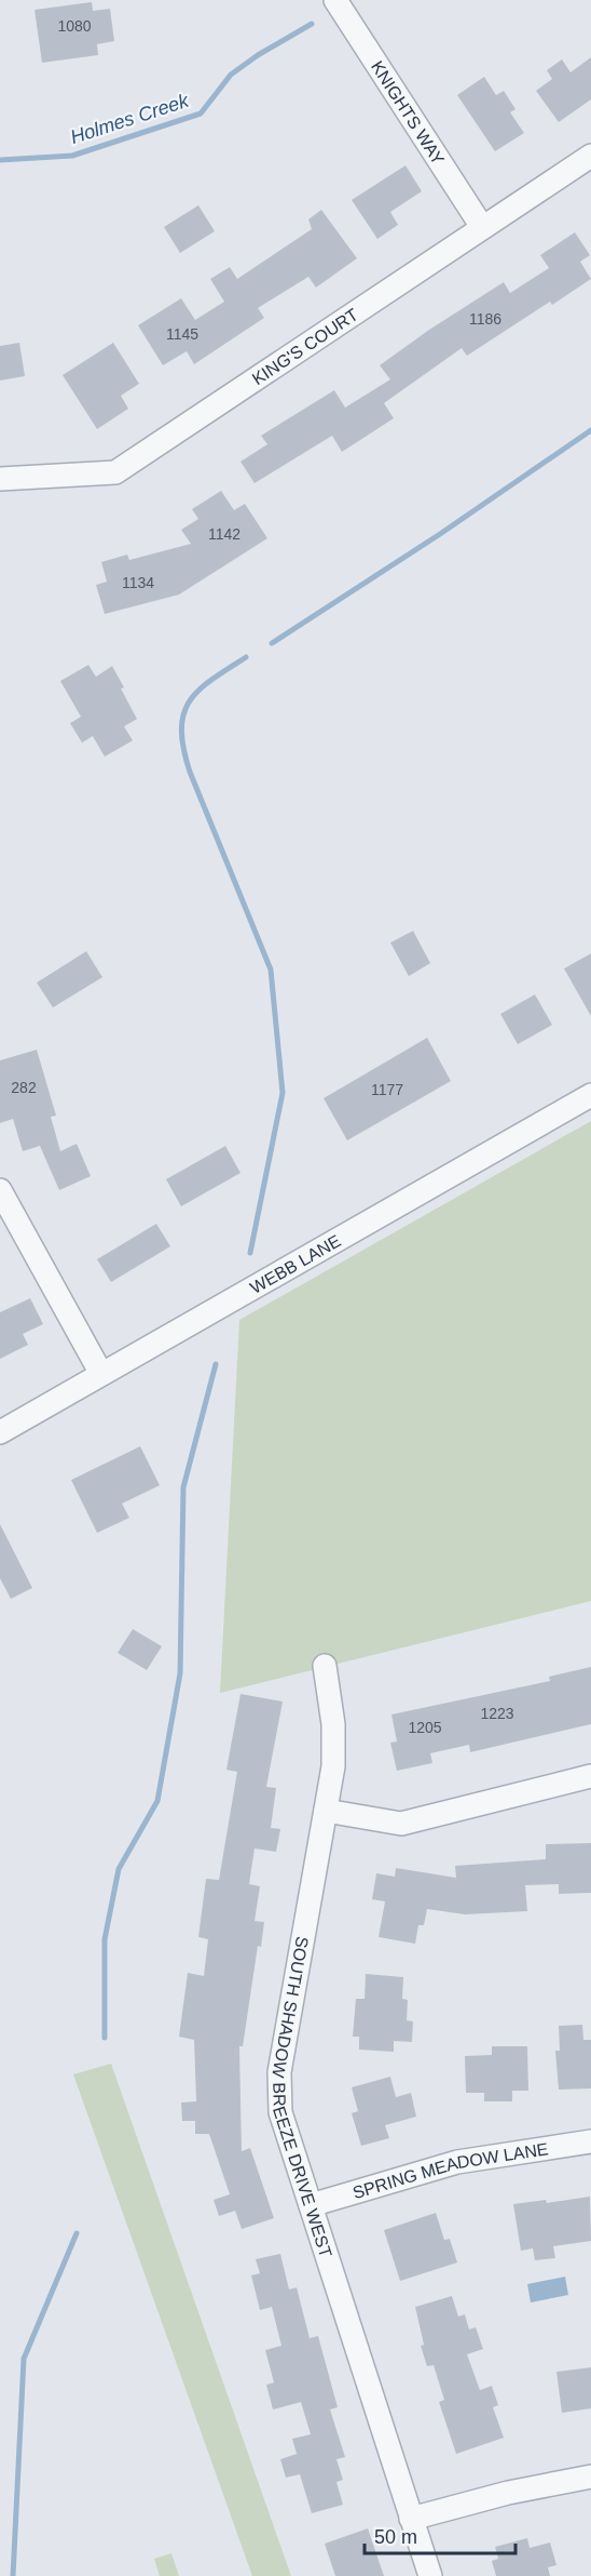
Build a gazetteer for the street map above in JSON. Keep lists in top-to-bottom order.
{
  "streets": {
    "street": [
      "KNIGHTS WAY",
      "KING'S COURT",
      "WEBB LANE",
      "SOUTH SHADOW BREEZE DRIVE WEST",
      "SPRING MEADOW LANE"
    ]
  },
  "crossings": [
    ["KNIGHTS WAY", "KING'S COURT"],
    ["SOUTH SHADOW BREEZE DRIVE WEST", "SPRING MEADOW LANE"]
  ],
  "water": ["Holmes Creek"],
  "house_numbers": [
    "1080",
    "1186",
    "1145",
    "1142",
    "1134",
    "282",
    "1177",
    "1223",
    "1205"
  ],
  "scale_bar": "50 m"
}
